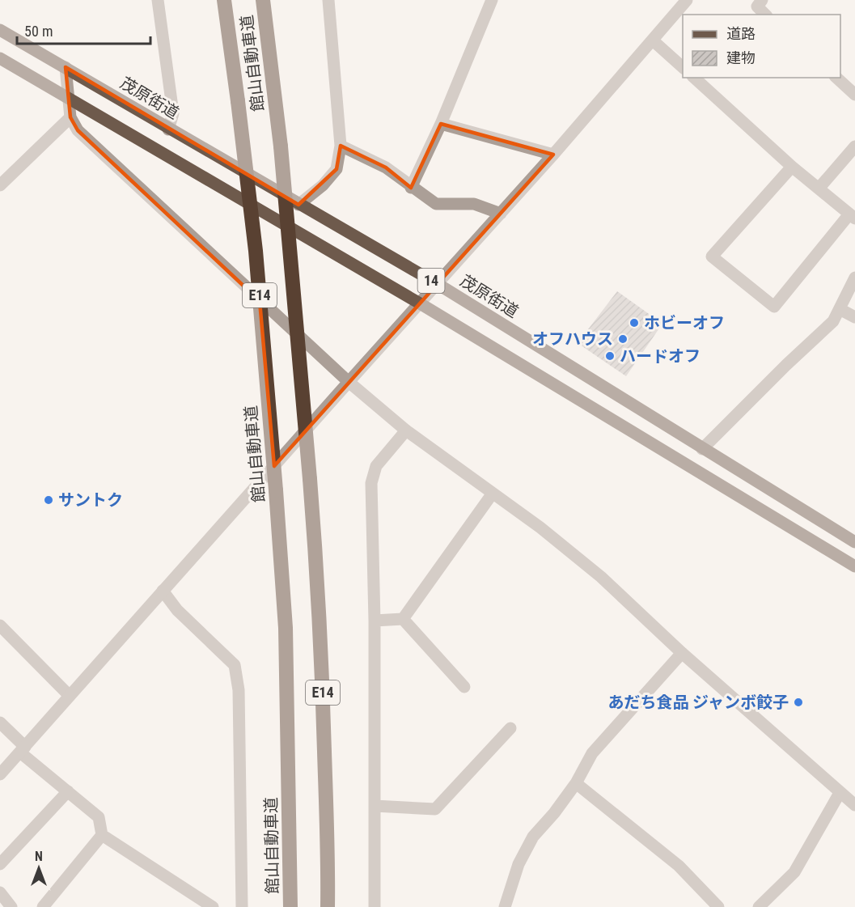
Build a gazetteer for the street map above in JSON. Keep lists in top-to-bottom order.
{
  "streets": {
    "highway": ["館山自動車道", "E14"],
    "main road": ["茂原街道", "14"]
  },
  "places": [
    "ホビーオフ",
    "オフハウス",
    "ハードオフ",
    "サントク",
    "あだち食品 ジャンボ餃子"
  ],
  "legend": ["道路", "建物"],
  "scale_bar": "50 m",
  "north": "top"
}
